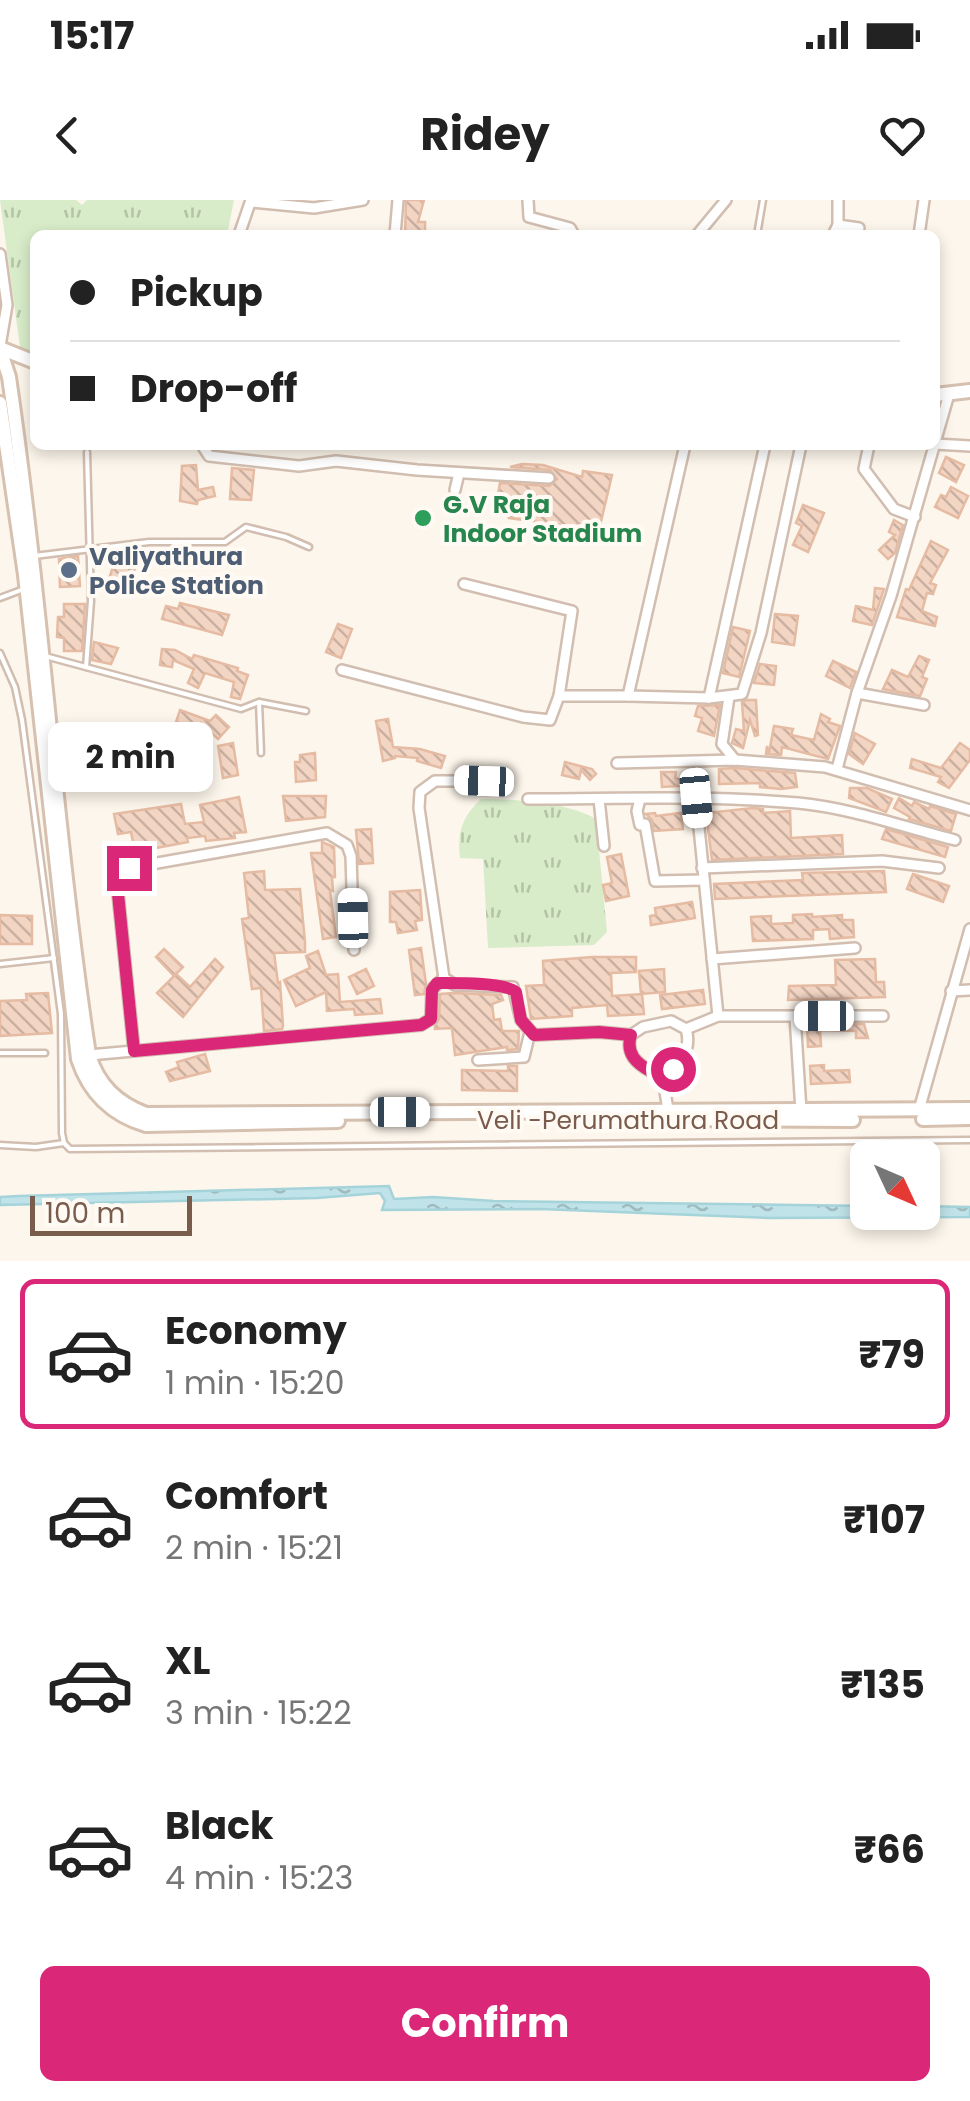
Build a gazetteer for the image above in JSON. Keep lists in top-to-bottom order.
{
  "streets": {
    "main road": ["Veli -Perumathura Road"]
  },
  "places": ["G.V Raja Indoor Stadium", "Valiyathura Police Station"],
  "scale_bar": "100 m",
  "north": "bottom right",
  "page": {
    "status": "15:17",
    "header": "Ridey",
    "banner": ["Pickup", "Drop-off"],
    "bubble": "2 min",
    "scale": "100 m",
    "list": [
      {
        "name": "Economy",
        "note": "1 min · 15:20",
        "value": "₹79"
      },
      {
        "name": "Comfort",
        "note": "2 min · 15:21",
        "value": "₹107"
      },
      {
        "name": "XL",
        "note": "3 min · 15:22",
        "value": "₹135"
      },
      {
        "name": "Black",
        "note": "4 min · 15:23",
        "value": "₹66"
      }
    ],
    "buttons": "Confirm"
  }
}
